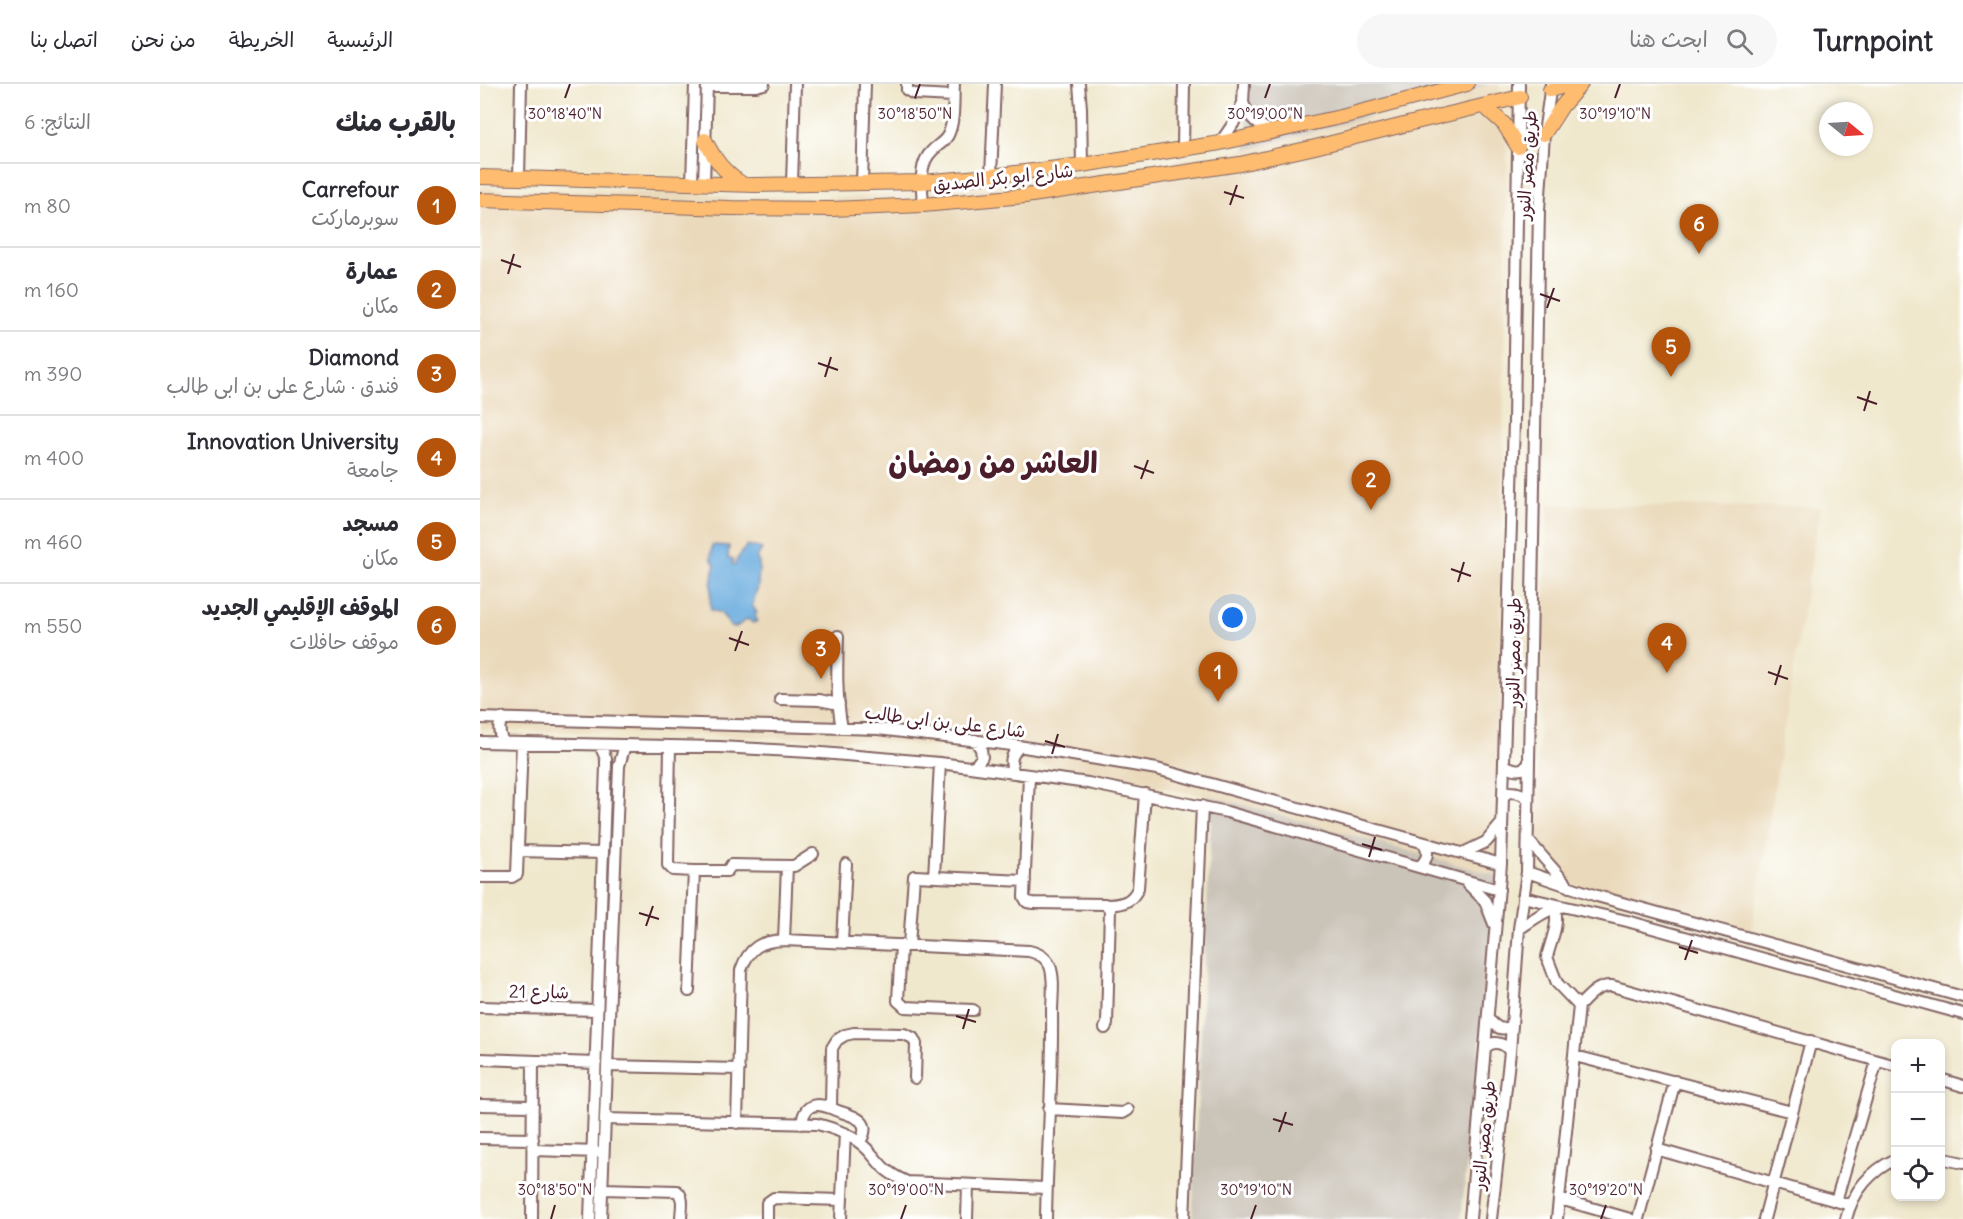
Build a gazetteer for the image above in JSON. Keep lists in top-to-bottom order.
{
  "streets": {
    "main road": ["شارع ابو بكر الصديق"],
    "street": ["طريق مصر النور", "شارع على بن ابى طالب", "شارع 21"]
  },
  "crossings": [
    ["طريق مصر النور", "شارع ابو بكر الصديق"],
    ["طريق مصر النور", "شارع على بن ابى طالب"]
  ],
  "districts": ["العاشر من رمضان"],
  "north": "right",
  "page": {
    "header": "Turnpoint",
    "search": "ابحث هنا",
    "nav": [
      "الرئيسية",
      "الخريطة",
      "من نحن",
      "اتصل بنا"
    ],
    "heading": ["بالقرب منك", "النتائج: 6"],
    "list": [
      {
        "mark": "1",
        "name": "Carrefour",
        "note": "سوبرماركت",
        "value": "80 m"
      },
      {
        "mark": "2",
        "name": "عمارة",
        "note": "مكان",
        "value": "160 m"
      },
      {
        "mark": "3",
        "name": "Diamond",
        "note": "فندق · شارع على بن ابى طالب",
        "value": "390 m"
      },
      {
        "mark": "4",
        "name": "Innovation University",
        "note": "جامعة",
        "value": "400 m"
      },
      {
        "mark": "5",
        "name": "مسجد",
        "note": "مكان",
        "value": "460 m"
      },
      {
        "mark": "6",
        "name": "الموقف الإقليمي الجديد",
        "note": "موقف حافلات",
        "value": "550 m"
      }
    ],
    "pins": [
      "6",
      "5",
      "2",
      "4",
      "3",
      "1"
    ],
    "map_buttons": ["+", "−"]
  },
  "coordinates": [
    "30°18'40\"N",
    "30°18'50\"N",
    "30°19'00\"N",
    "30°19'10\"N",
    "30°19'20\"N"
  ]
}
